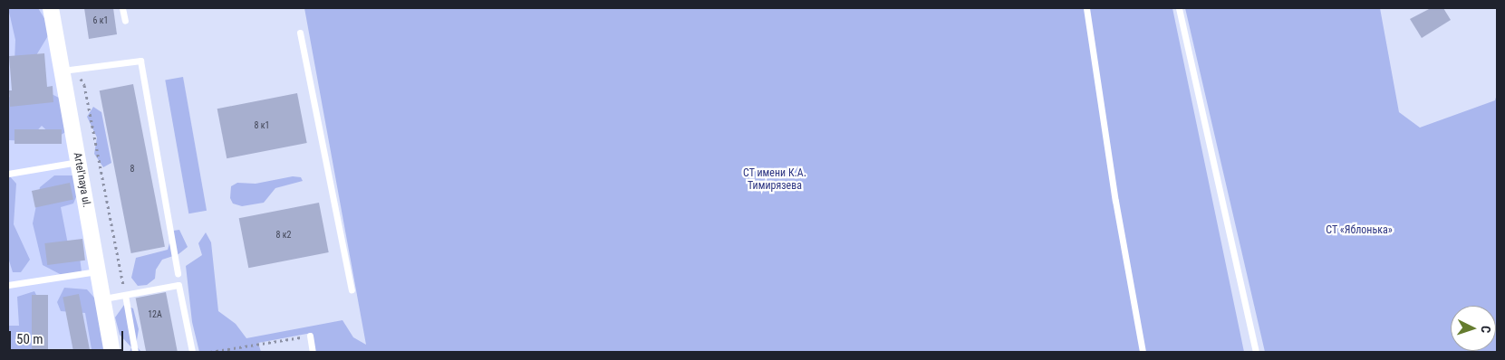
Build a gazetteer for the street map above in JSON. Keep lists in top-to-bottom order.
{
  "streets": {
    "street": ["Artel'naya ul."]
  },
  "parks": ["СТ имени К.А. Тимирязева", "СТ «Яблонька»"],
  "house_numbers": [
    "6 к1",
    "8 к1",
    "8",
    "8 к2",
    "12А"
  ],
  "scale_bar": "50 m",
  "north": "right"
}
